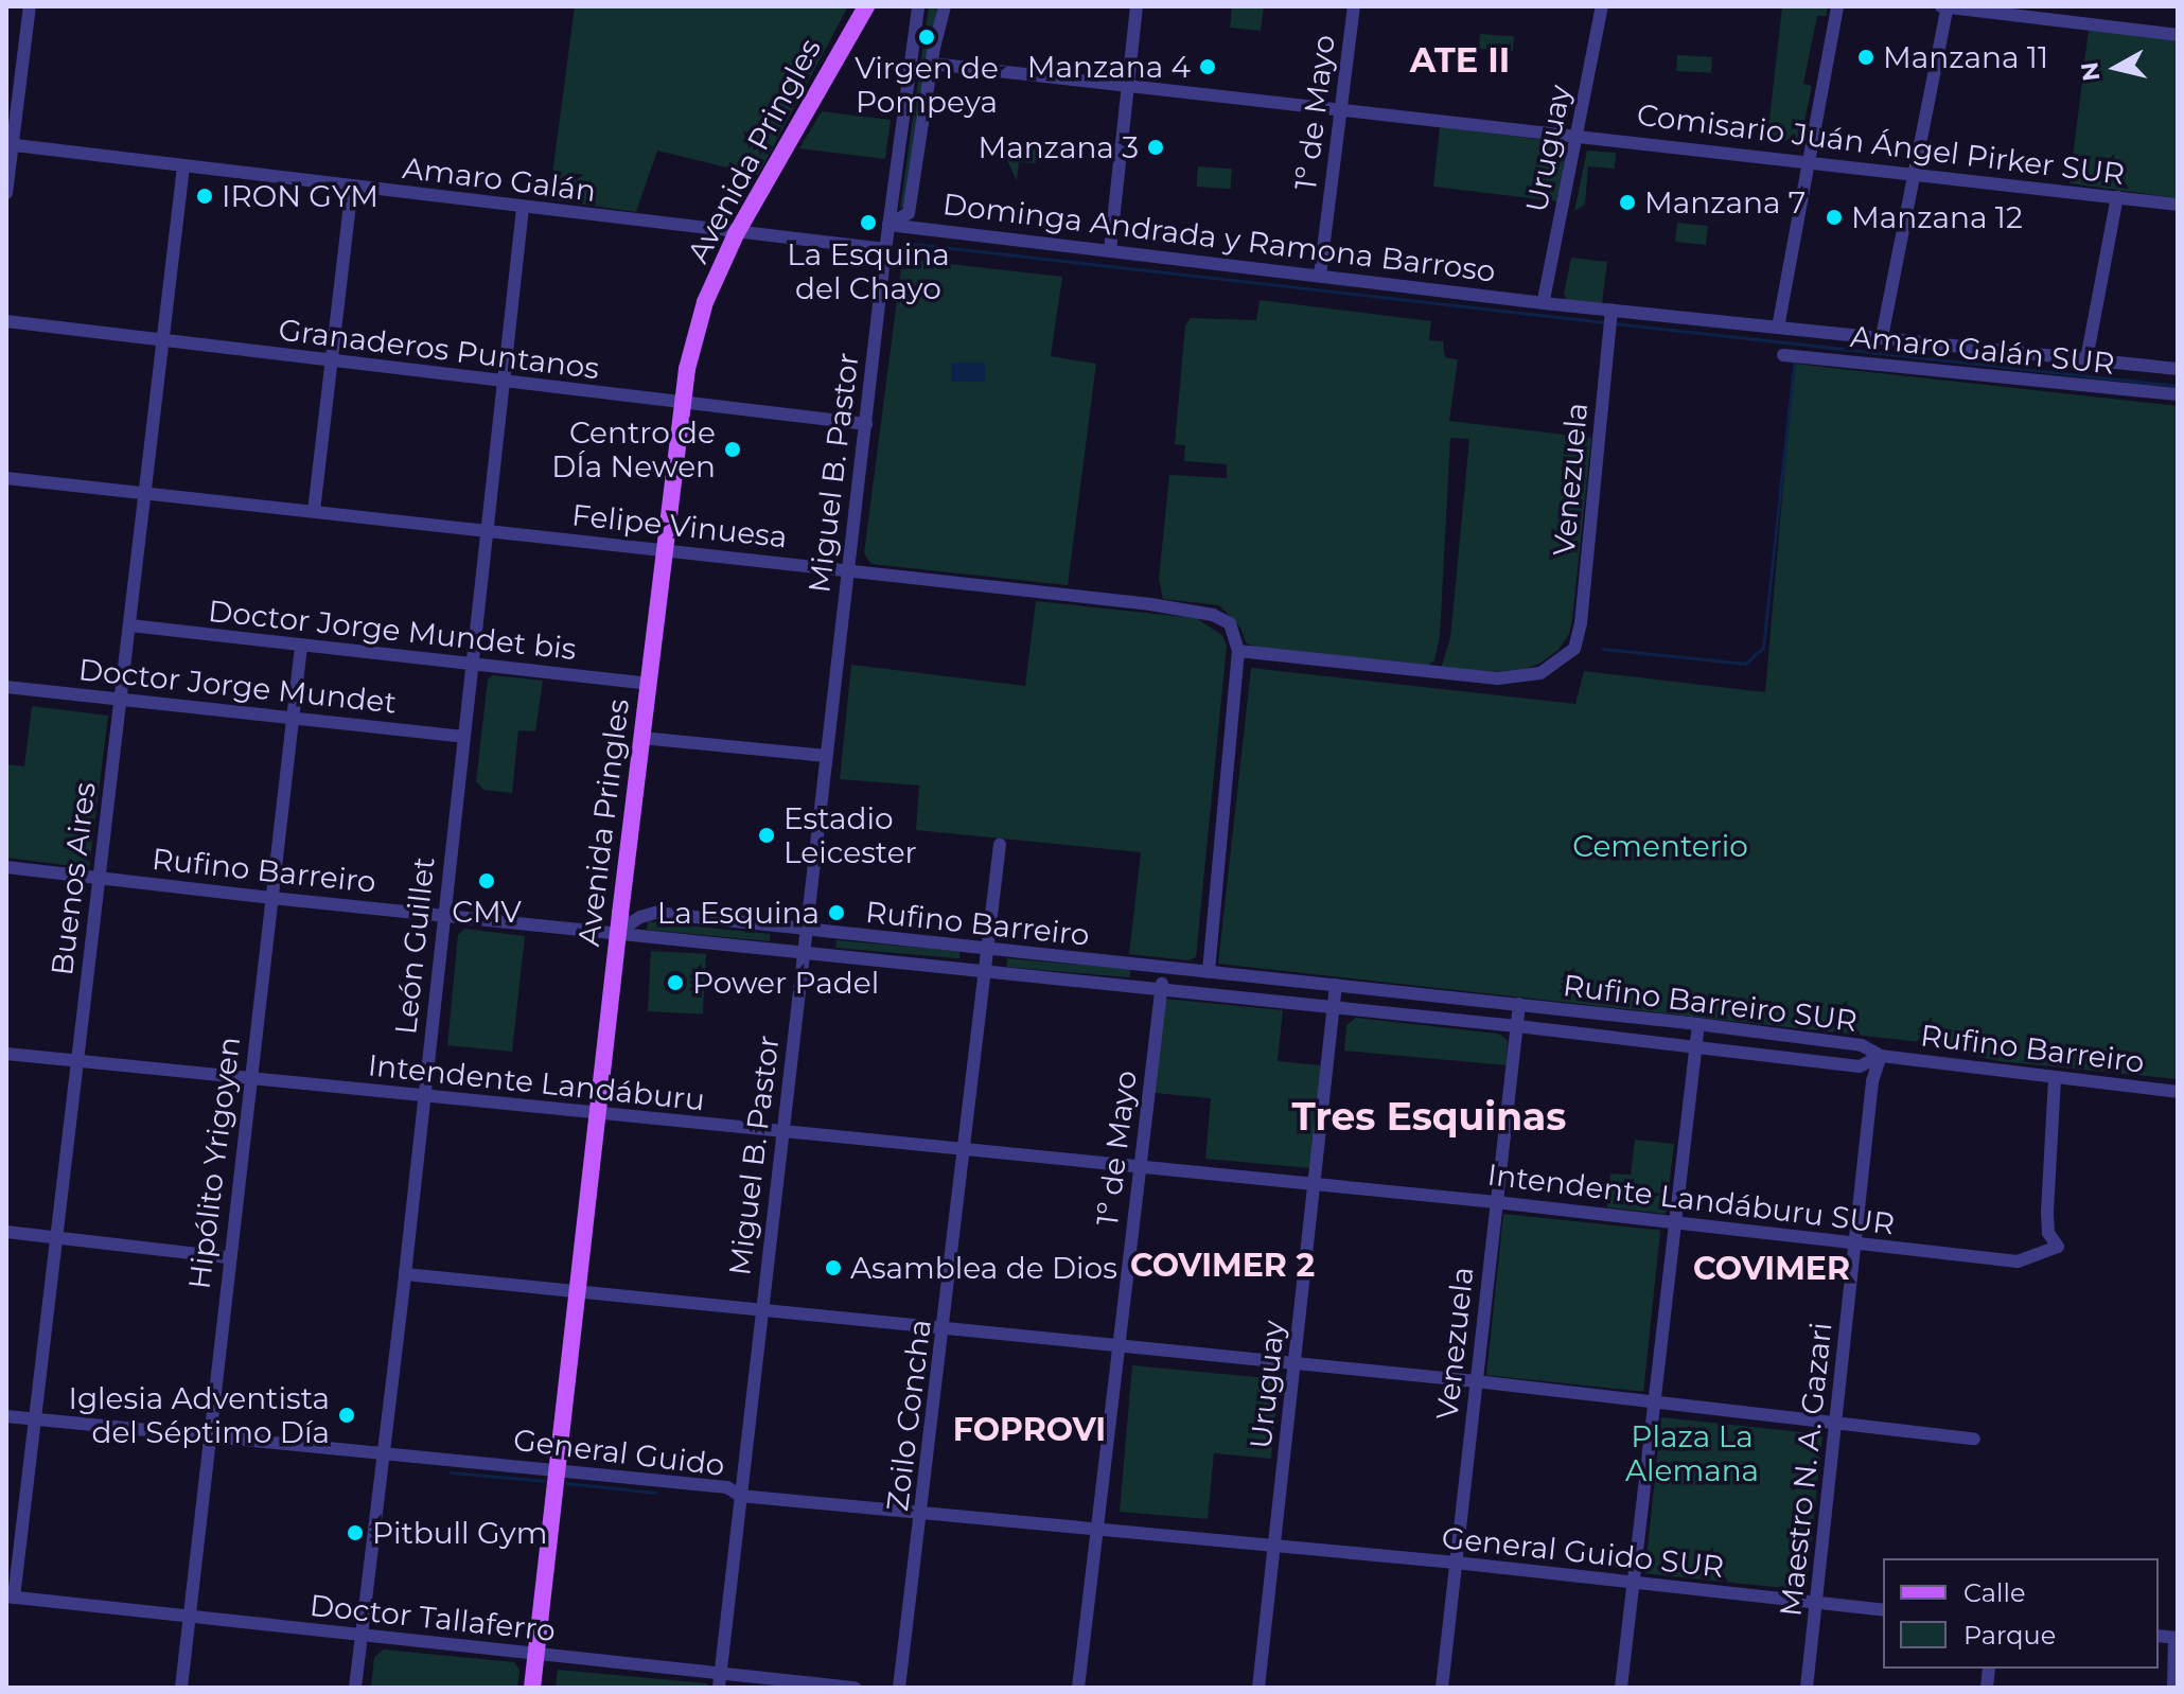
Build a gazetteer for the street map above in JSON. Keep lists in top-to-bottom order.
{
  "streets": {
    "main road": ["Avenida Pringles"],
    "street": [
      "1º de Mayo",
      "Comisario Juán Ángel Pirker SUR",
      "Uruguay",
      "Amaro Galán",
      "Dominga Andrada y Ramona Barroso",
      "Granaderos Puntanos",
      "Amaro Galán SUR",
      "Miguel B. Pastor",
      "Venezuela",
      "Felipe Vinuesa",
      "Doctor Jorge Mundet bis",
      "Doctor Jorge Mundet",
      "Rufino Barreiro",
      "Buenos Aires",
      "León Guillet",
      "Rufino Barreiro SUR",
      "Intendente Landáburu",
      "Hipólito Yrigoyen",
      "Intendente Landáburu SUR",
      "Zoilo Concha",
      "General Guido",
      "Maestro N. A. Gazari",
      "General Guido SUR",
      "Doctor Tallaferro"
    ]
  },
  "crossings": [
    ["1º de Mayo", "Comisario Juán Ángel Pirker SUR"],
    ["1º de Mayo", "Dominga Andrada y Ramona Barroso"],
    ["1º de Mayo", "Rufino Barreiro"],
    ["1º de Mayo", "Intendente Landáburu"],
    ["1º de Mayo", "General Guido"],
    ["Comisario Juán Ángel Pirker SUR", "Uruguay"],
    ["Comisario Juán Ángel Pirker SUR", "Miguel B. Pastor"],
    ["Uruguay", "Dominga Andrada y Ramona Barroso"],
    ["Uruguay", "Rufino Barreiro"],
    ["Uruguay", "Rufino Barreiro SUR"],
    ["Uruguay", "Intendente Landáburu"],
    ["Uruguay", "Intendente Landáburu SUR"],
    ["Uruguay", "General Guido"],
    ["Uruguay", "General Guido SUR"],
    ["Avenida Pringles", "Amaro Galán"],
    ["Avenida Pringles", "Granaderos Puntanos"],
    ["Avenida Pringles", "Felipe Vinuesa"],
    ["Avenida Pringles", "Doctor Jorge Mundet bis"],
    ["Avenida Pringles", "Rufino Barreiro"],
    ["Avenida Pringles", "Intendente Landáburu"],
    ["Avenida Pringles", "General Guido"],
    ["Avenida Pringles", "Doctor Tallaferro"],
    ["Amaro Galán", "Miguel B. Pastor"],
    ["Amaro Galán", "Buenos Aires"],
    ["Amaro Galán", "León Guillet"],
    ["Dominga Andrada y Ramona Barroso", "Miguel B. Pastor"],
    ["Dominga Andrada y Ramona Barroso", "Venezuela"],
    ["Granaderos Puntanos", "Miguel B. Pastor"],
    ["Granaderos Puntanos", "Buenos Aires"],
    ["Granaderos Puntanos", "León Guillet"],
    ["Miguel B. Pastor", "Felipe Vinuesa"],
    ["Miguel B. Pastor", "Rufino Barreiro"],
    ["Miguel B. Pastor", "Intendente Landáburu"],
    ["Miguel B. Pastor", "General Guido"],
    ["Miguel B. Pastor", "Doctor Tallaferro"],
    ["Venezuela", "Felipe Vinuesa"],
    ["Venezuela", "Rufino Barreiro SUR"],
    ["Venezuela", "Intendente Landáburu SUR"],
    ["Venezuela", "General Guido SUR"],
    ["Felipe Vinuesa", "Buenos Aires"],
    ["Felipe Vinuesa", "León Guillet"],
    ["Doctor Jorge Mundet bis", "Buenos Aires"],
    ["Doctor Jorge Mundet bis", "León Guillet"],
    ["Doctor Jorge Mundet bis", "Hipólito Yrigoyen"],
    ["Doctor Jorge Mundet", "Buenos Aires"],
    ["Doctor Jorge Mundet", "León Guillet"],
    ["Doctor Jorge Mundet", "Hipólito Yrigoyen"],
    ["Rufino Barreiro", "Buenos Aires"],
    ["Rufino Barreiro", "León Guillet"],
    ["Rufino Barreiro", "Rufino Barreiro SUR"],
    ["Rufino Barreiro", "Hipólito Yrigoyen"],
    ["Rufino Barreiro", "Intendente Landáburu SUR"],
    ["Rufino Barreiro", "Zoilo Concha"],
    ["Rufino Barreiro", "Maestro N. A. Gazari"],
    ["Buenos Aires", "Intendente Landáburu"],
    ["Buenos Aires", "General Guido"],
    ["Buenos Aires", "Doctor Tallaferro"],
    ["León Guillet", "Intendente Landáburu"],
    ["León Guillet", "General Guido"],
    ["León Guillet", "Doctor Tallaferro"],
    ["Rufino Barreiro SUR", "Maestro N. A. Gazari"],
    ["Intendente Landáburu", "Hipólito Yrigoyen"],
    ["Intendente Landáburu", "Intendente Landáburu SUR"],
    ["Intendente Landáburu", "Zoilo Concha"],
    ["Hipólito Yrigoyen", "General Guido"],
    ["Hipólito Yrigoyen", "Doctor Tallaferro"],
    ["Intendente Landáburu SUR", "Maestro N. A. Gazari"],
    ["Zoilo Concha", "General Guido"],
    ["General Guido", "General Guido SUR"],
    ["Maestro N. A. Gazari", "General Guido SUR"]
  ],
  "districts": [
    "ATE II",
    "Tres Esquinas",
    "COVIMER 2",
    "COVIMER",
    "FOPROVI"
  ],
  "parks": ["Cementerio", "Plaza La Alemana"],
  "places": [
    "Virgen de Pompeya",
    "Manzana 11",
    "Manzana 4",
    "Manzana 3",
    "IRON GYM",
    "Manzana 7",
    "Manzana 12",
    "La Esquina del Chayo",
    "Centro de DÍa Newen",
    "Estadio Leicester",
    "CMV",
    "La Esquina",
    "Power Padel",
    "Asamblea de Dios",
    "Iglesia Adventista del Séptimo Día",
    "Pitbull Gym"
  ],
  "legend": ["Calle", "Parque"],
  "north": "left"
}
